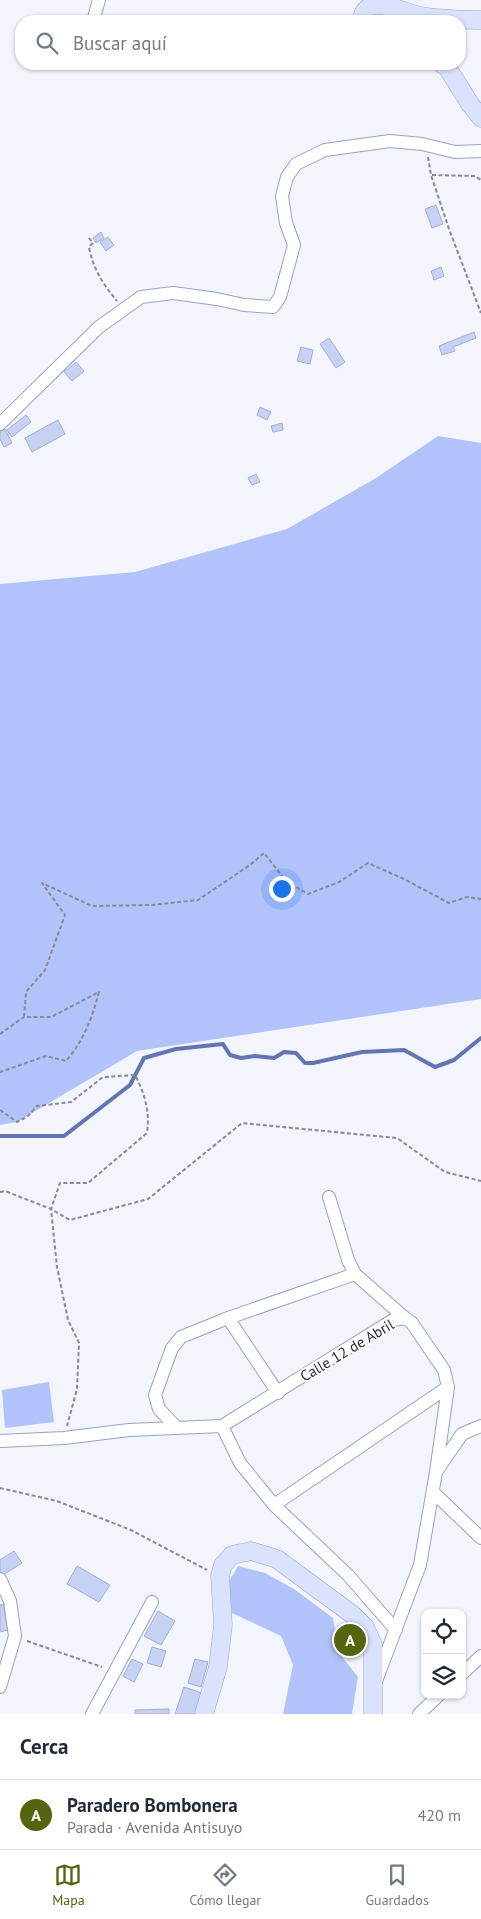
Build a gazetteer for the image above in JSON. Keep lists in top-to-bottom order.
{
  "streets": {
    "street": ["Calle 12 de Abril"]
  },
  "page": {
    "search": "Buscar aquí",
    "pins": "A",
    "heading": "Cerca",
    "list": [
      {
        "mark": "A",
        "name": "Paradero Bombonera",
        "note": "Parada · Avenida Antisuyo",
        "value": "420 m"
      }
    ],
    "nav": ["Mapa", "Cómo llegar", "Guardados"]
  }
}
